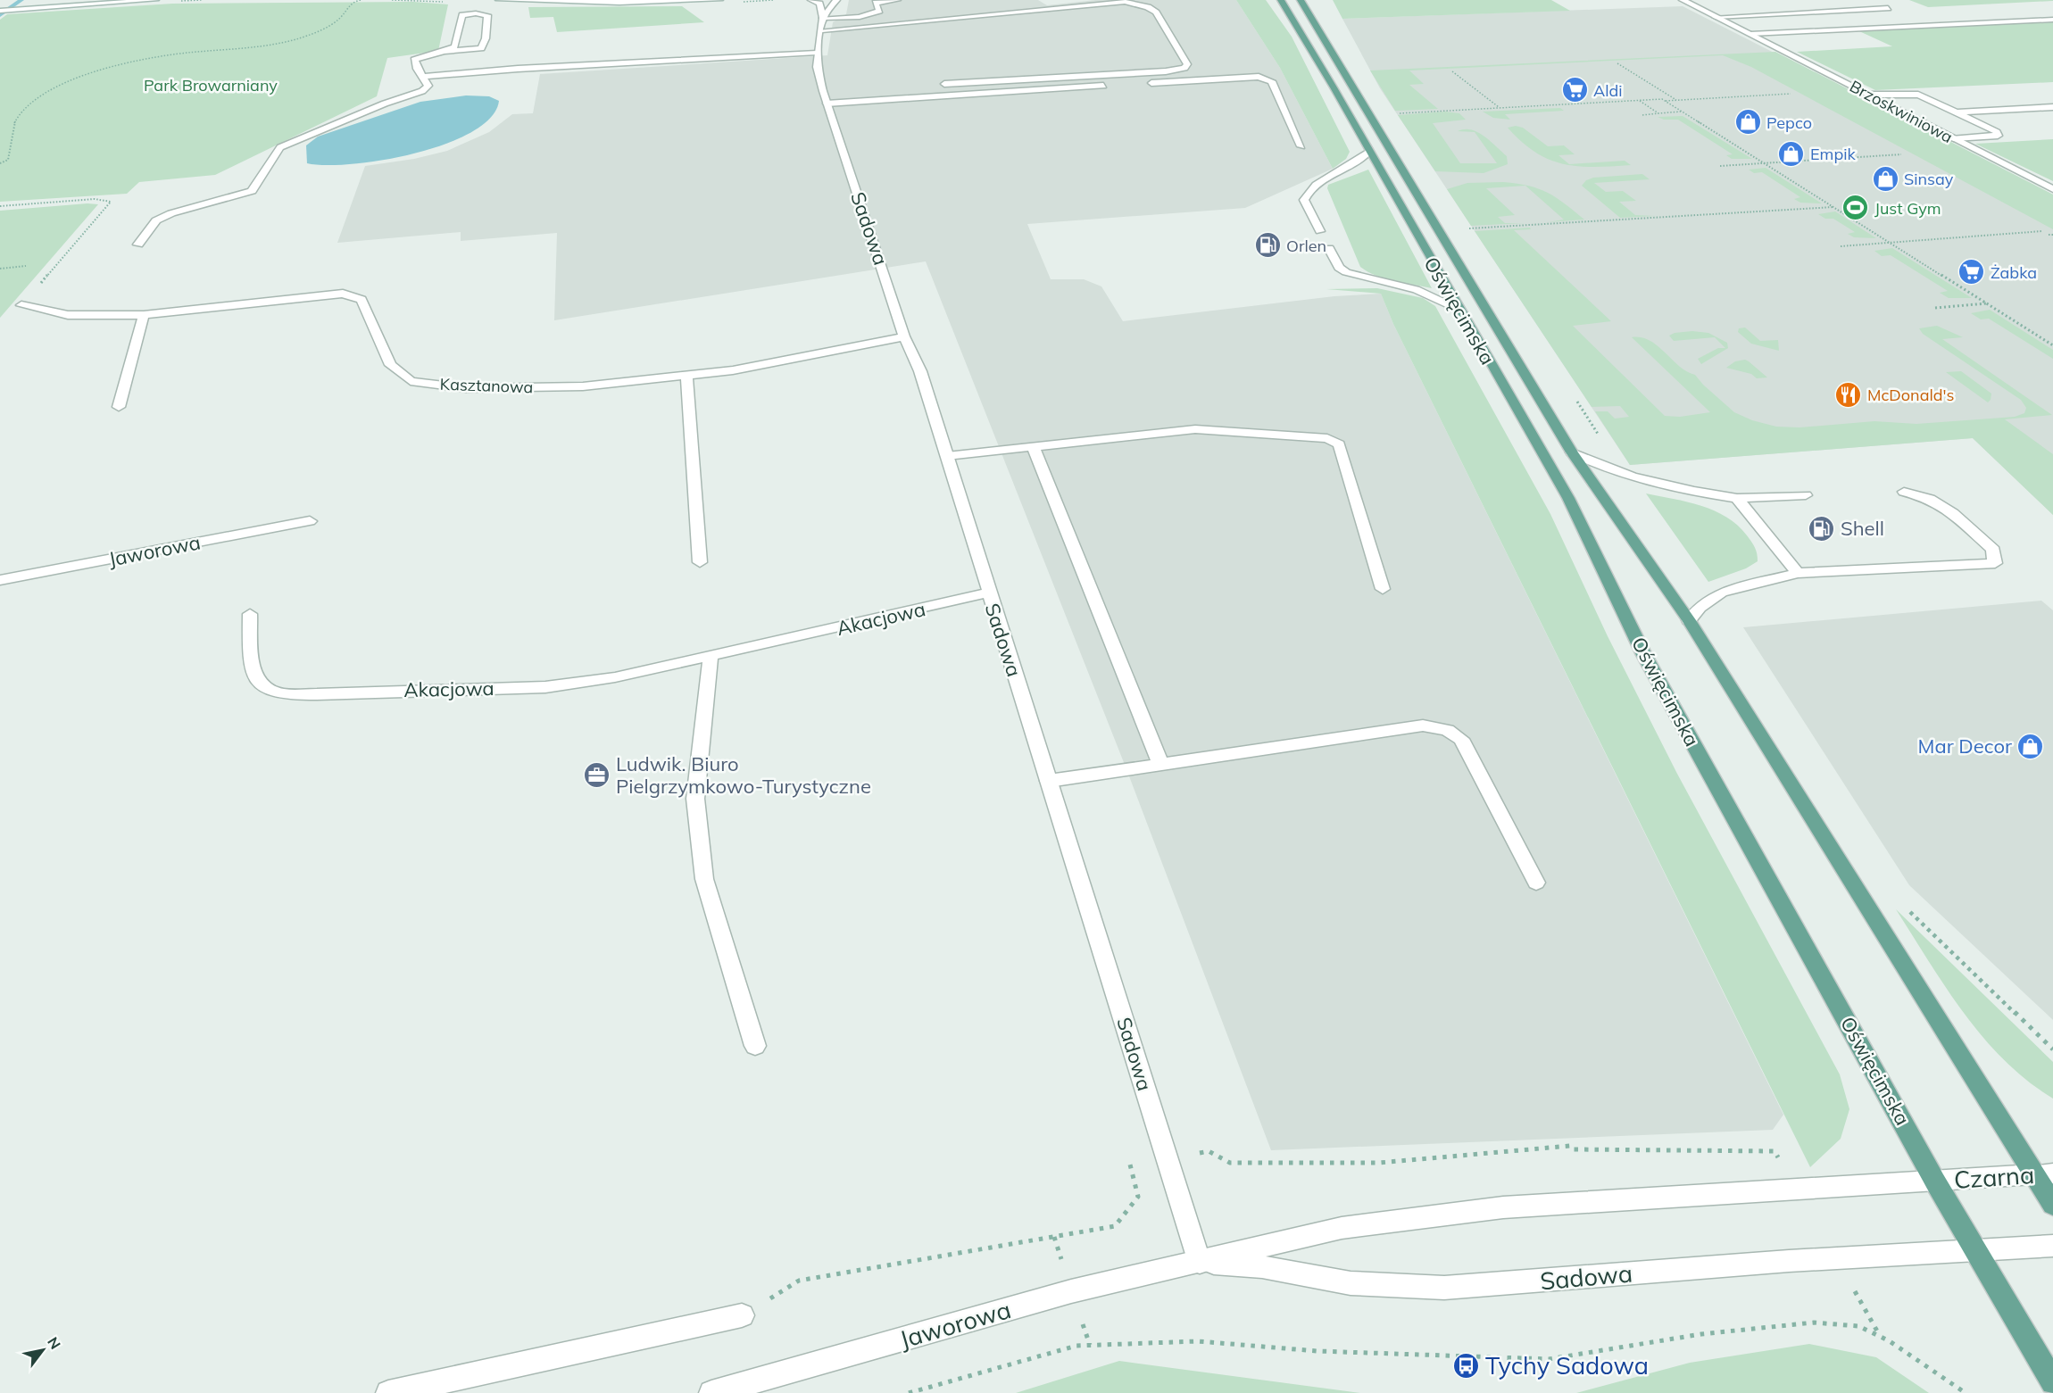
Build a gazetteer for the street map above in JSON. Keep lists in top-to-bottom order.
{
  "streets": {
    "main road": ["Oświęcimska"],
    "street": [
      "Brzoskwiniowa",
      "Sadowa",
      "Kasztanowa",
      "Jaworowa",
      "Akacjowa",
      "Czarna"
    ]
  },
  "crossings": [
    ["Sadowa", "Oświęcimska"],
    ["Sadowa", "Kasztanowa"],
    ["Sadowa", "Jaworowa"],
    ["Sadowa", "Akacjowa"],
    ["Oświęcimska", "Czarna"]
  ],
  "parks": ["Park Browarniany"],
  "places": {
    "supermarket": ["Aldi", "Żabka"],
    "shop": [
      "Pepco",
      "Empik",
      "Sinsay",
      "Mar Decor"
    ],
    "sports": ["Just Gym"],
    "fuel station": ["Orlen", "Shell"],
    "restaurant": ["McDonald's"],
    "office": ["Ludwik. Biuro Pielgrzymkowo-Turystyczne"],
    "bus stop": ["Tychy Sadowa"]
  },
  "north": "top right"
}
